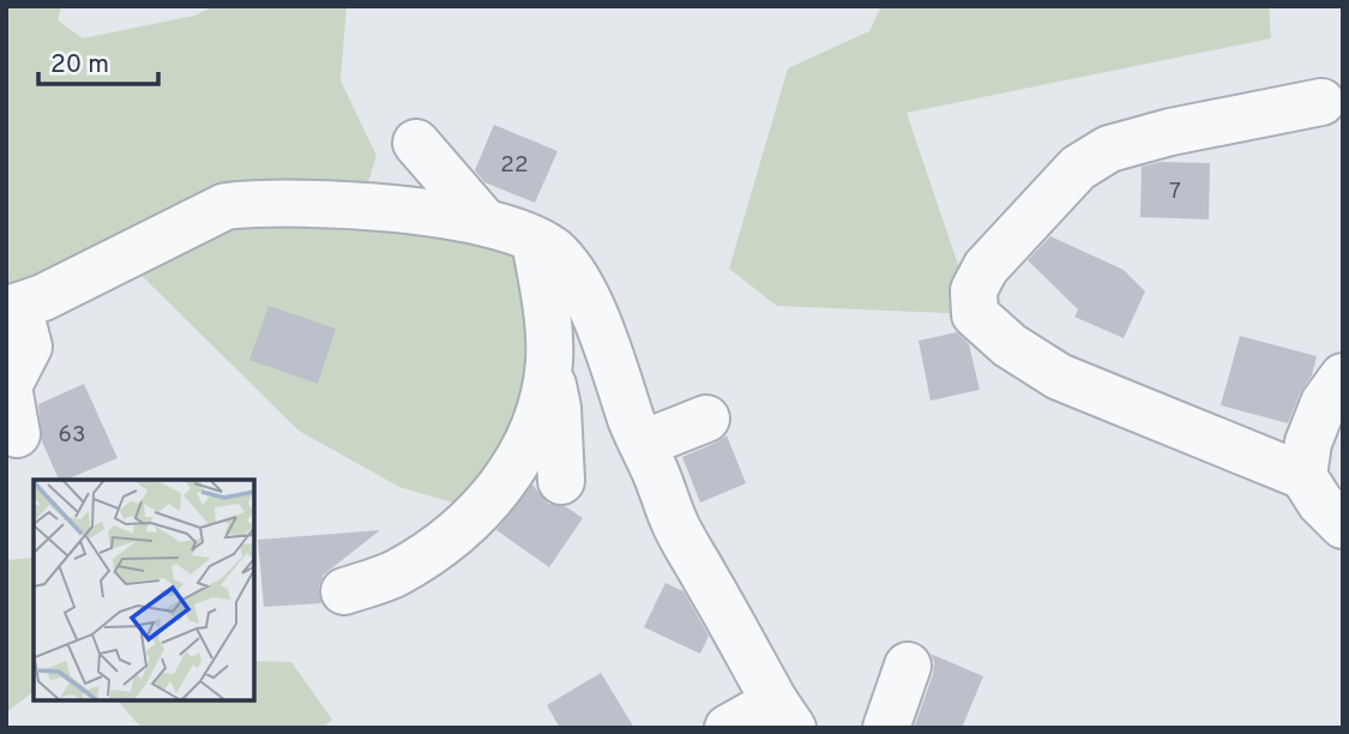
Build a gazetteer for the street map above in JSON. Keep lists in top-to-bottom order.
{
  "house_numbers": ["22", "7", "63"],
  "scale_bar": "20 m"
}
